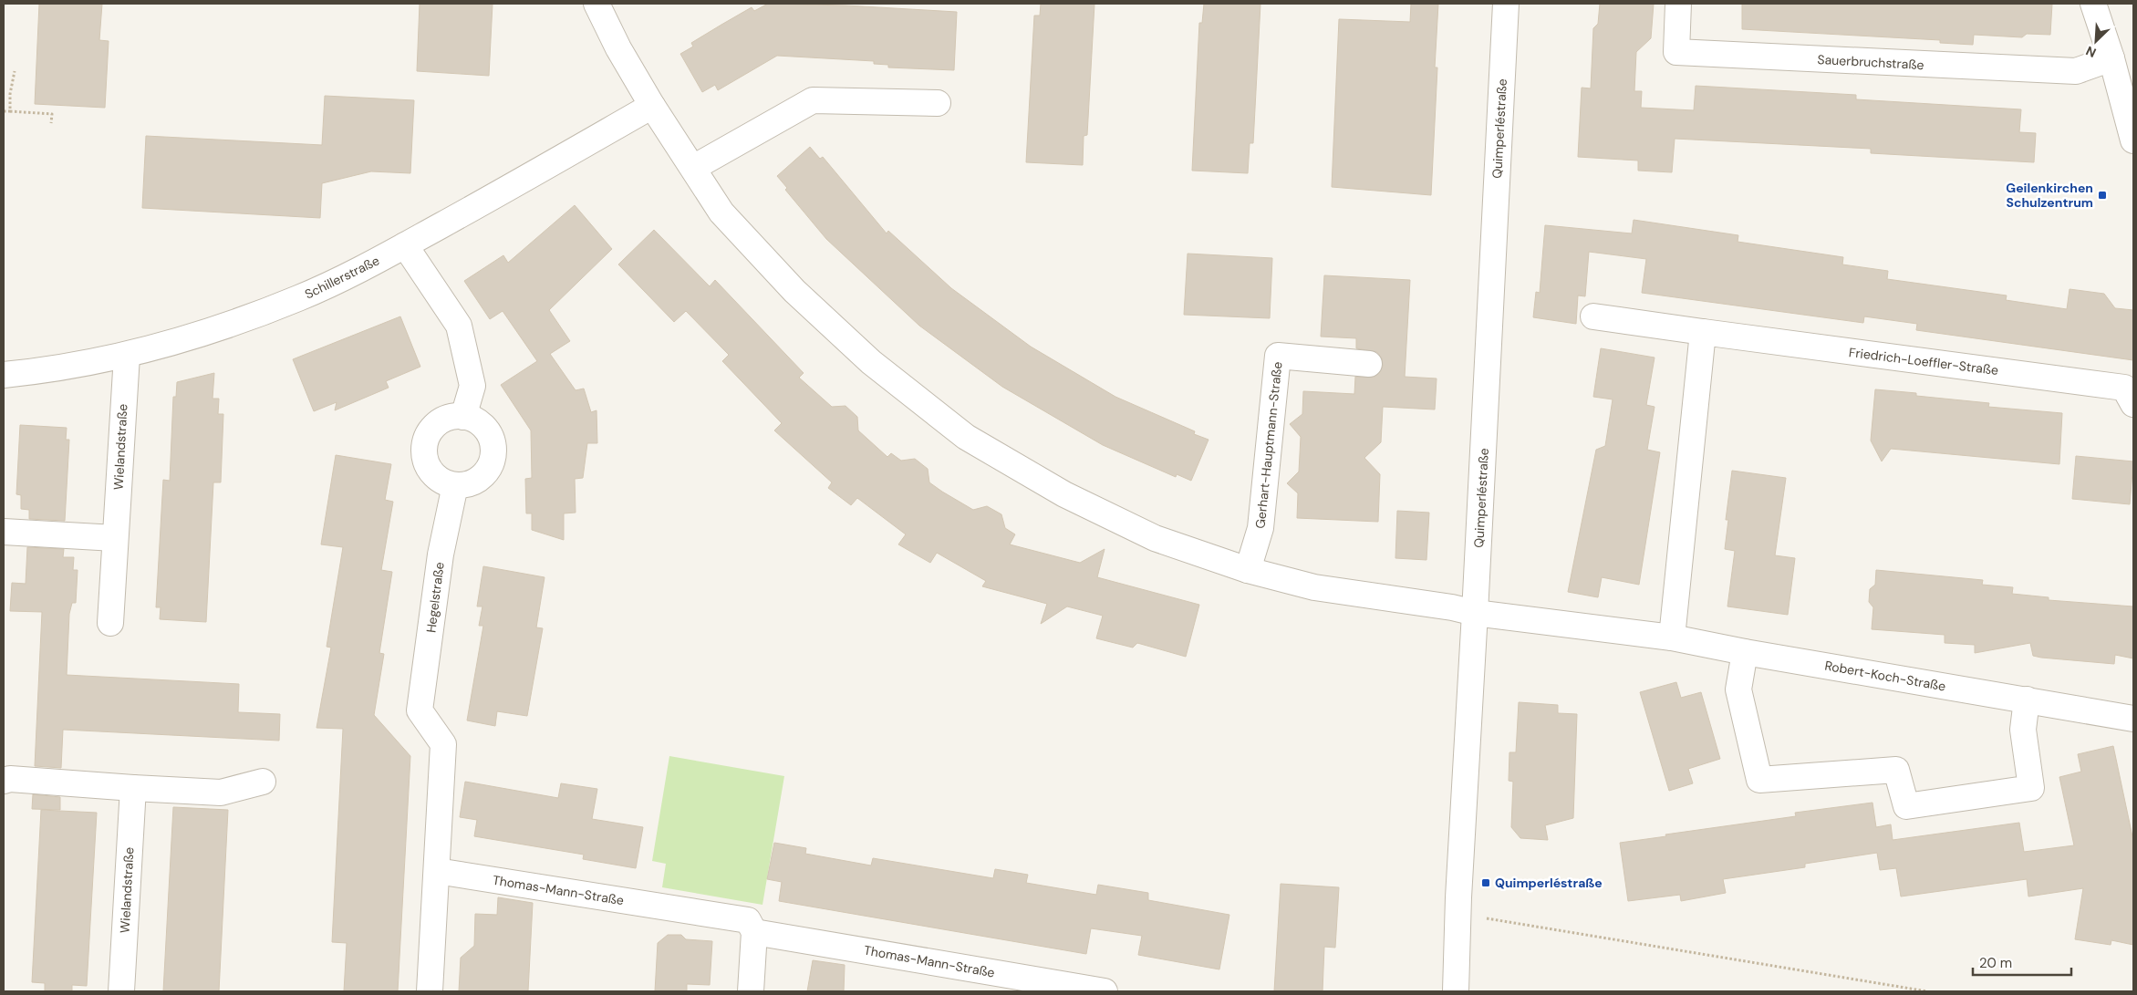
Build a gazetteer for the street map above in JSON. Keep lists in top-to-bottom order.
{
  "streets": {
    "street": [
      "Sauerbruchstraße",
      "Quimperléstraße",
      "Schillerstraße",
      "Friedrich-Loeffler-Straße",
      "Gerhart-Hauptmann-Straße",
      "Wielandstraße",
      "Hegelstraße",
      "Robert-Koch-Straße",
      "Thomas-Mann-Straße"
    ]
  },
  "crossings": [
    ["Quimperléstraße", "Robert-Koch-Straße"],
    ["Schillerstraße", "Wielandstraße"],
    ["Hegelstraße", "Thomas-Mann-Straße"]
  ],
  "places": {
    "transit": ["Geilenkirchen Schulzentrum", "Quimperléstraße"]
  },
  "scale_bar": "20 m",
  "north": "bottom left"
}
